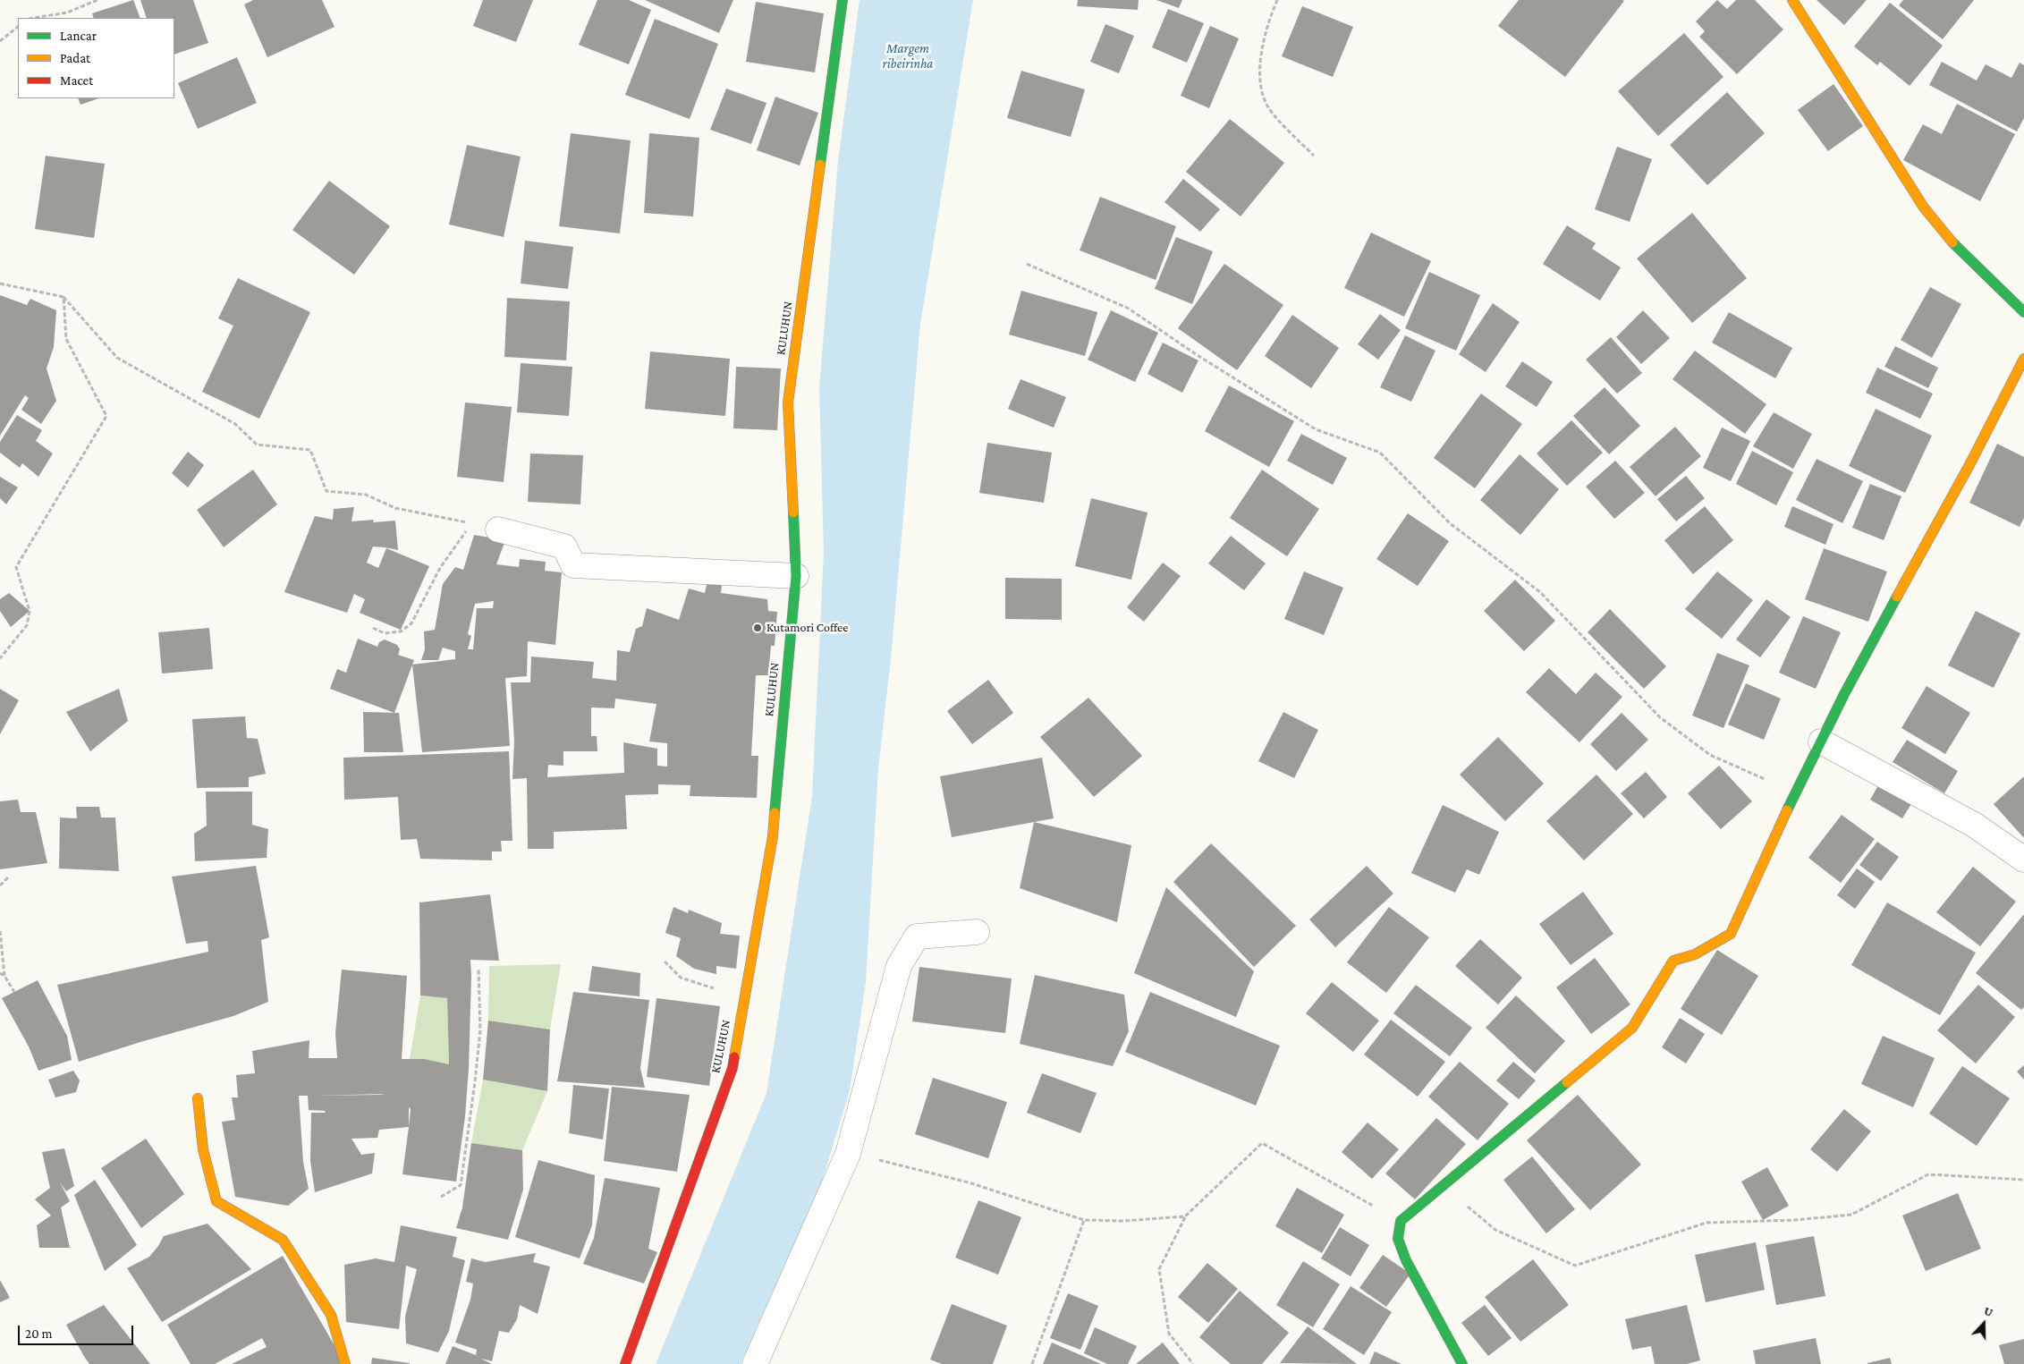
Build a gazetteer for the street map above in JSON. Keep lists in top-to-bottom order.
{
  "streets": {
    "street": ["KULUHUN"]
  },
  "water": ["Margem ribeirinha"],
  "places": ["Kutamori Coffee"],
  "legend": ["Lancar", "Padat", "Macet"],
  "scale_bar": "20 m",
  "north": "top"
}
